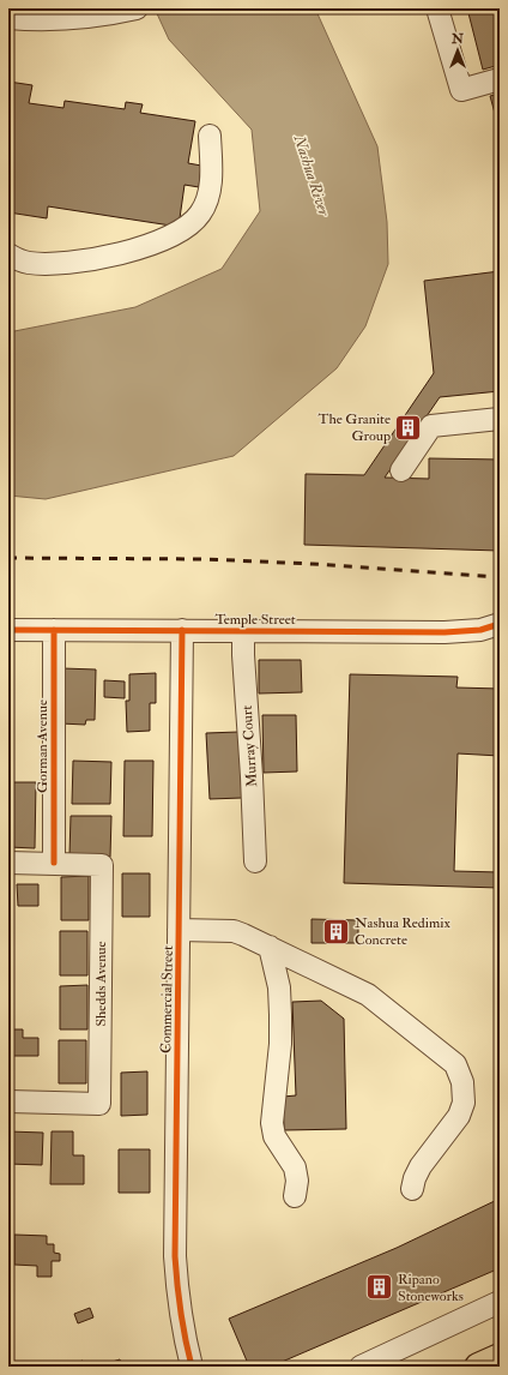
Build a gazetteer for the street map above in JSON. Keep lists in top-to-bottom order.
{
  "streets": {
    "street": [
      "Temple Street",
      "Gorman Avenue",
      "Murray Court",
      "Shedds Avenue",
      "Commercial Street"
    ]
  },
  "crossings": [
    ["Temple Street", "Gorman Avenue"],
    ["Temple Street", "Murray Court"],
    ["Temple Street", "Commercial Street"],
    ["Gorman Avenue", "Shedds Avenue"]
  ],
  "water": ["Nashua River"],
  "places": {
    "building": ["The Granite Group", "Nashua Redimix Concrete", "Ripano Stoneworks"]
  },
  "north": "top"
}
